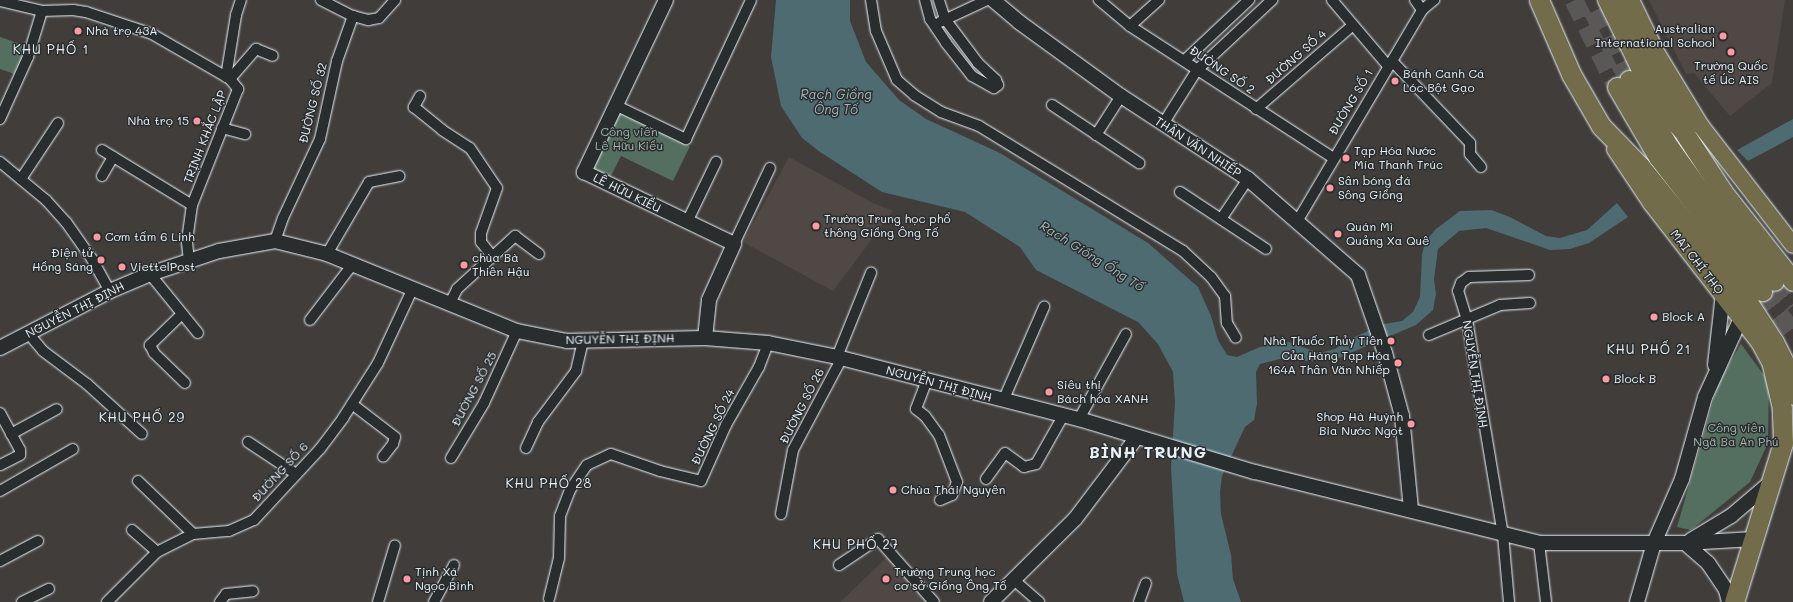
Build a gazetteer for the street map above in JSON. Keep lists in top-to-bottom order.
{
  "streets": {
    "highway": ["MAI CHÍ THỌ"],
    "main road": ["THÂN VĂN NHIẾP", "LÊ HỮU KIỀU", "NGUYỄN THỊ ĐỊNH"],
    "street": [
      "ĐƯỜNG SỐ 4",
      "ĐƯỜNG SỐ 2",
      "ĐƯỜNG SỐ 1",
      "ĐƯỜNG SỐ 32",
      "TRỊNH KHẮC LẬP",
      "ĐƯỜNG SỐ 25",
      "ĐƯỜNG SỐ 26",
      "ĐƯỜNG SỐ 24",
      "ĐƯỜNG SỐ 6"
    ]
  },
  "crossings": [
    ["ĐƯỜNG SỐ 4", "ĐƯỜNG SỐ 2"],
    ["ĐƯỜNG SỐ 2", "ĐƯỜNG SỐ 1"],
    ["ĐƯỜNG SỐ 1", "THÂN VĂN NHIẾP"],
    ["ĐƯỜNG SỐ 32", "NGUYỄN THỊ ĐỊNH"],
    ["TRỊNH KHẮC LẬP", "NGUYỄN THỊ ĐỊNH"],
    ["THÂN VĂN NHIẾP", "NGUYỄN THỊ ĐỊNH"],
    ["NGUYỄN THỊ ĐỊNH", "ĐƯỜNG SỐ 25"],
    ["NGUYỄN THỊ ĐỊNH", "ĐƯỜNG SỐ 26"],
    ["NGUYỄN THỊ ĐỊNH", "ĐƯỜNG SỐ 24"],
    ["NGUYỄN THỊ ĐỊNH", "ĐƯỜNG SỐ 6"]
  ],
  "districts": [
    "KHU PHỐ 1",
    "KHU PHỐ 21",
    "KHU PHỐ 29",
    "BÌNH TRƯNG",
    "KHU PHỐ 28",
    "KHU PHỐ 27"
  ],
  "water": ["Rạch Giồng Ông Tố", "Rạch Giống Ống Tố"],
  "parks": ["Công viên Lê Hữu Kiều", "Công viên Ngã Ba An Phú"],
  "places": [
    "Nhà trọ 43A",
    "Australian International School",
    "Trường Quốc tế Úc AIS",
    "Bánh Canh Cá Lóc Bột Gạo",
    "Nhà trọ 15",
    "Tạp Hóa Nước Mía Thanh Trúc",
    "Sân bóng đá Sông Giồng",
    "Trường Trung học phổ thông Giồng Ông Tố",
    "Quán Mì Quảng Xa Quê",
    "Cơm tấm 6 Linh",
    "Điện tử Hồng Sáng",
    "chùa Bà Thiên Hậu",
    "ViettelPost",
    "Block A",
    "Nhà Thuốc Thủy Tiên",
    "Cửa Hàng Tạp Hóa 164A Thân Văn Nhiếp",
    "Block B",
    "Siêu thị Bách hóa XANH",
    "Shop Hà Huỳnh Bia Nước Ngọt",
    "Chùa Thái Nguyên",
    "Tịnh Xá Ngọc Bình",
    "Trường Trung học cơ sở Giồng Ông Tố"
  ]
}
